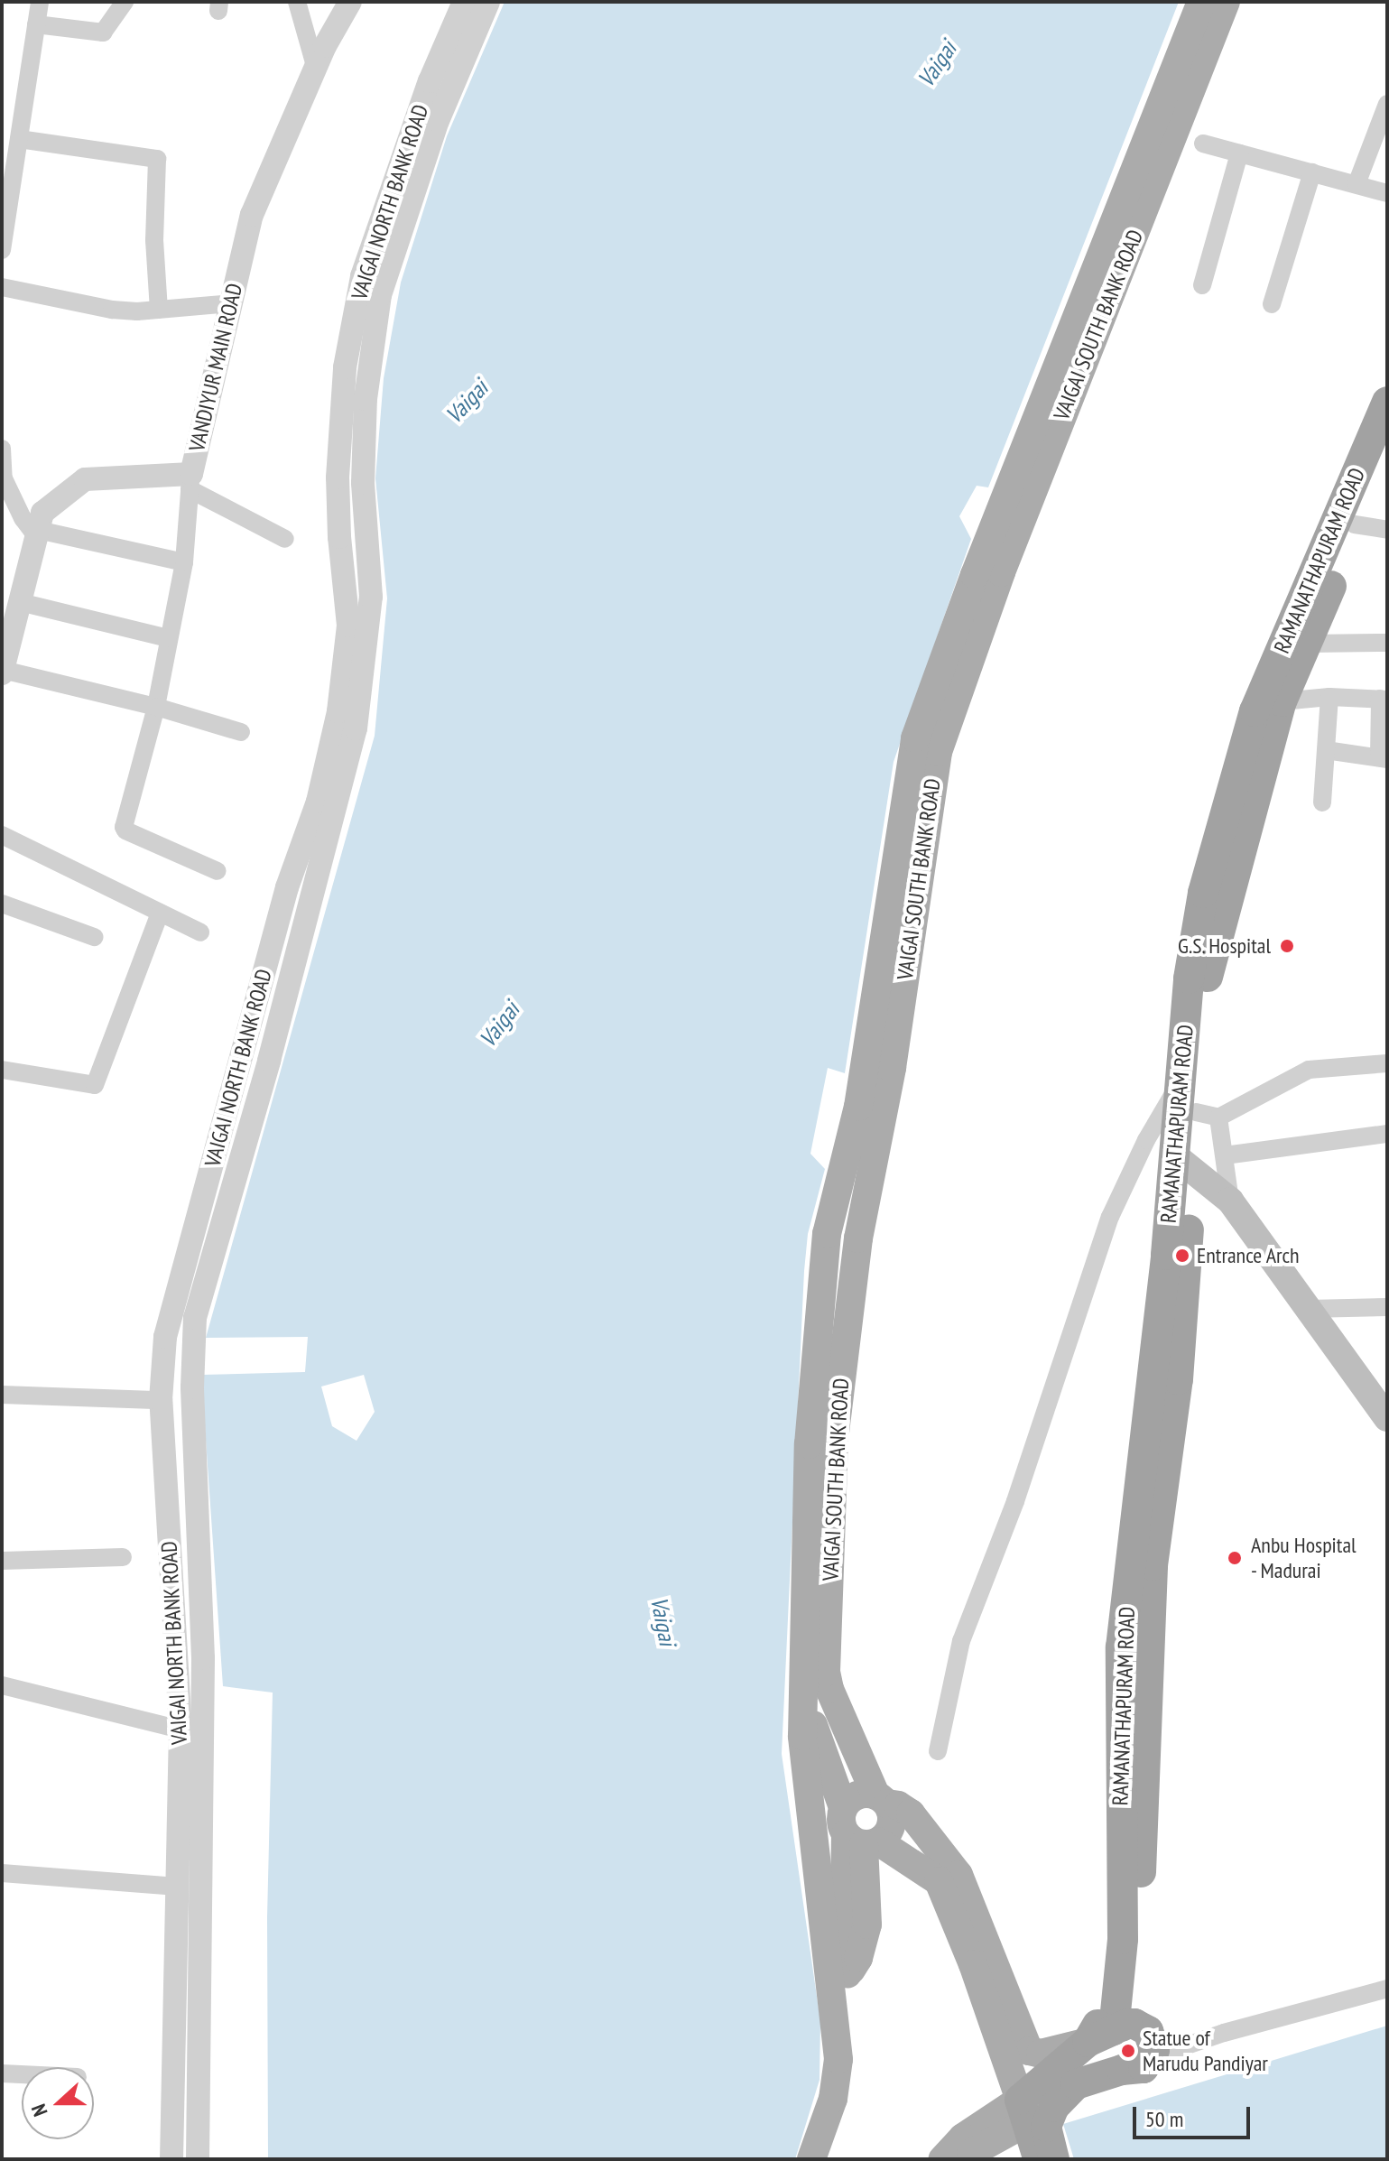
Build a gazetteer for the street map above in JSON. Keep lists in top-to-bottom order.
{
  "streets": {
    "highway": ["RAMANATHAPURAM ROAD"],
    "main road": ["VAIGAI SOUTH BANK ROAD"],
    "street": ["VAIGAI NORTH BANK ROAD", "VANDIYUR MAIN ROAD"]
  },
  "water": ["Vaigai"],
  "places": [
    "G.S. Hospital",
    "Entrance Arch",
    "Anbu Hospital - Madurai",
    "Statue of Marudu Pandiyar"
  ],
  "scale_bar": "50 m",
  "north": "left"
}
